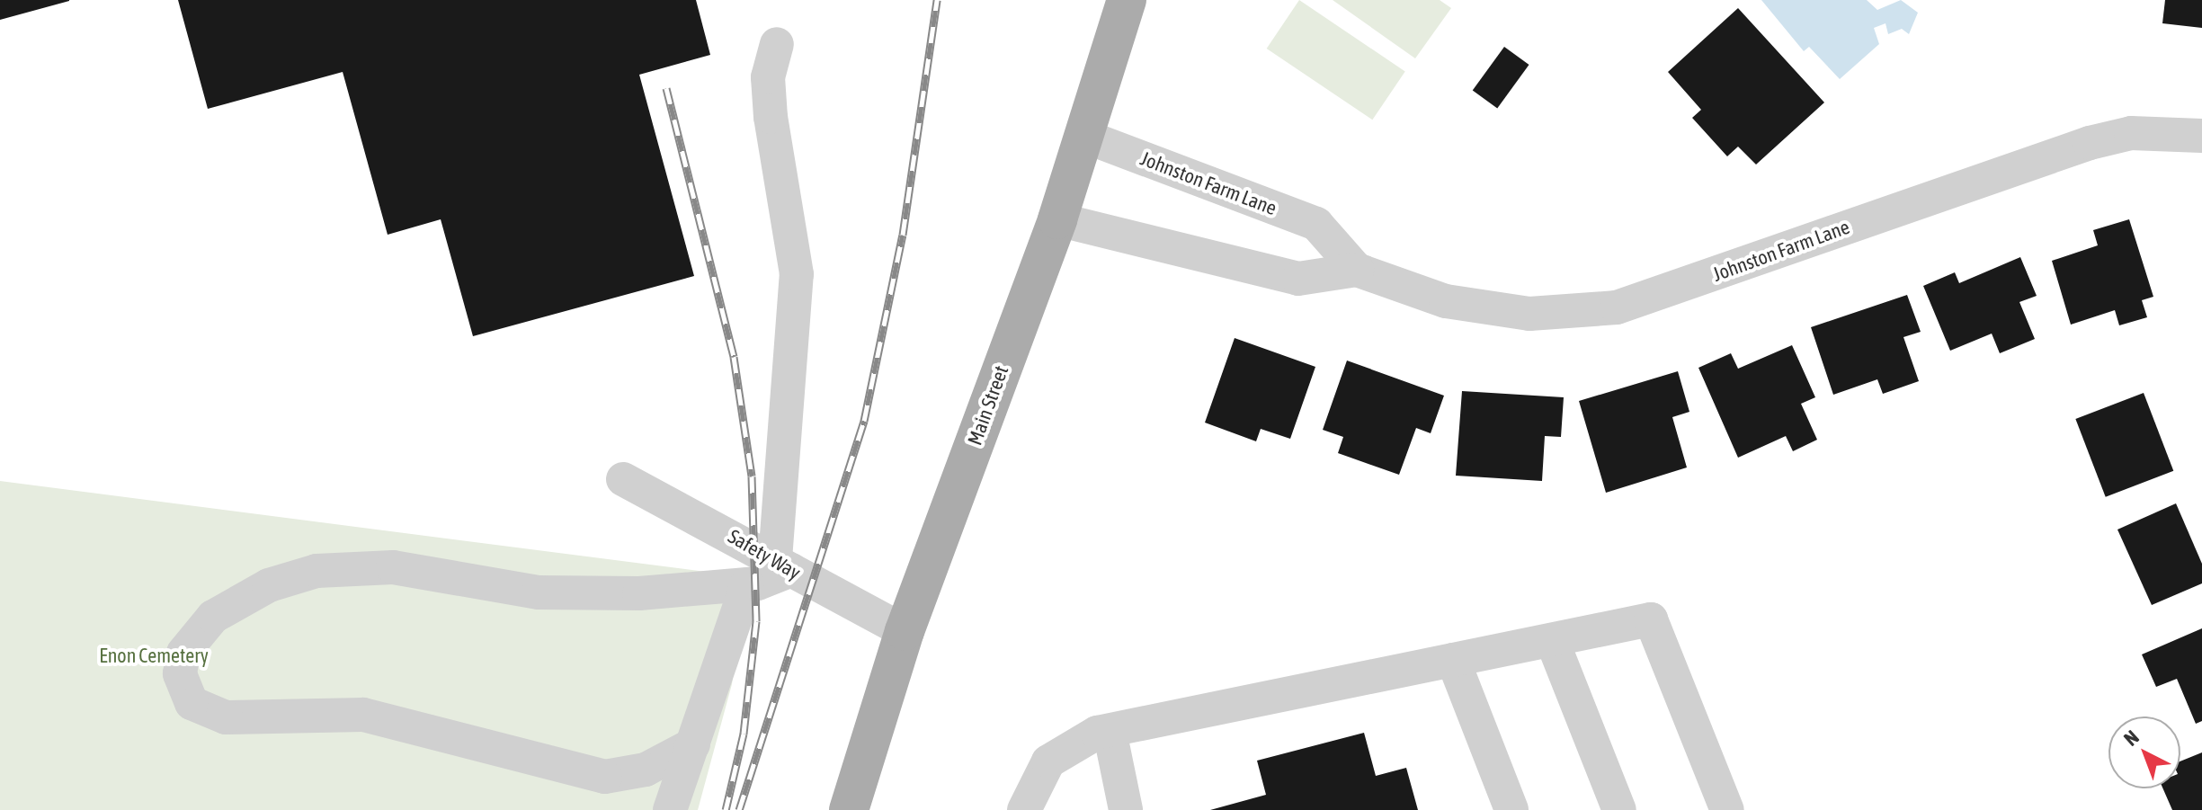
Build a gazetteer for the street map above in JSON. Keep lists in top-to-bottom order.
{
  "streets": {
    "main road": ["Main Street"],
    "street": ["Johnston Farm Lane", "Safety Way"]
  },
  "crossings": [
    ["Johnston Farm Lane", "Main Street"],
    ["Main Street", "Safety Way"]
  ],
  "parks": ["Enon Cemetery"],
  "north": "top left"
}
